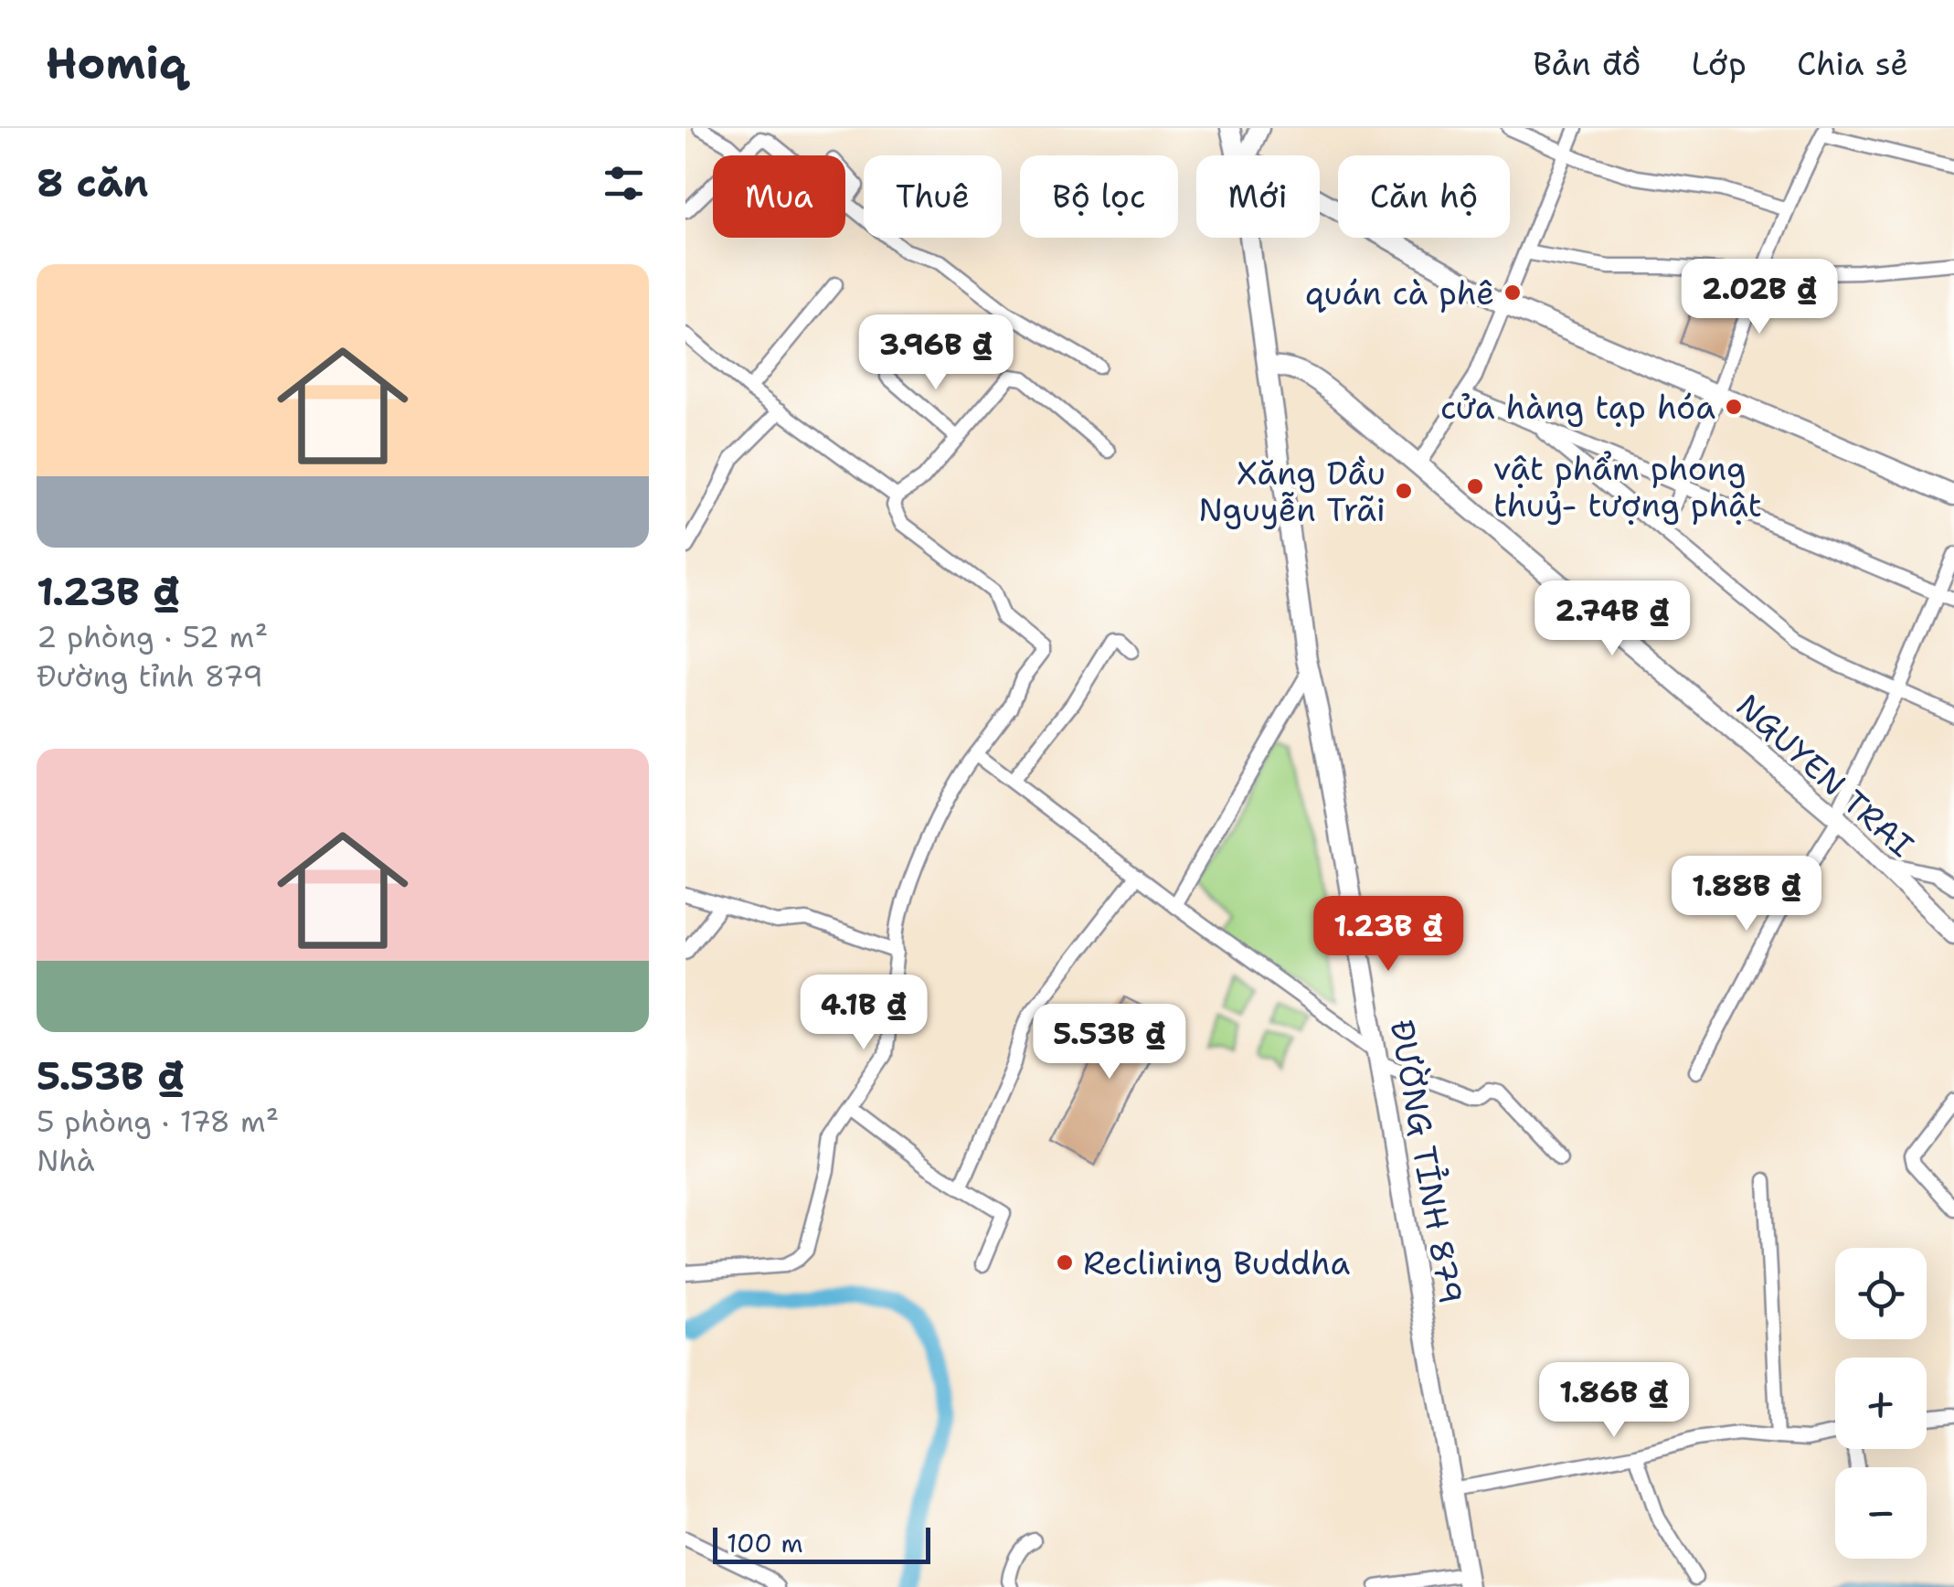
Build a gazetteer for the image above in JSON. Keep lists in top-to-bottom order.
{
  "streets": {
    "main road": ["NGUYEN TRAI", "ĐƯỜNG TỈNH 879"]
  },
  "crossings": [
    ["NGUYEN TRAI", "ĐƯỜNG TỈNH 879"]
  ],
  "places": [
    "quán cà phê",
    "cửa hàng tạp hóa",
    "vật phẩm phong thuỷ- tượng phật",
    "Xăng Dầu Nguyễn Trãi",
    "Reclining Buddha"
  ],
  "scale_bar": "100 m",
  "page": {
    "header": "Homiq",
    "nav": ["Bản đồ", "Lớp", "Chia sẻ"],
    "heading": "8 căn",
    "chip": [
      "Mua",
      "Thuê",
      "Bộ lọc",
      "Mới",
      "Căn hộ"
    ],
    "list": [
      {
        "name": "1.23B ₫",
        "note": "2 phòng · 52 m² · Đường tỉnh 879"
      },
      {
        "name": "5.53B ₫",
        "note": "5 phòng · 178 m² · Nhà"
      }
    ],
    "price": [
      "2.02B ₫",
      "3.96B ₫",
      "2.74B ₫",
      "1.88B ₫",
      "1.23B ₫",
      "4.1B ₫",
      "5.53B ₫",
      "1.86B ₫"
    ],
    "map_buttons": ["+", "−"],
    "scale": "100 m"
  }
}
